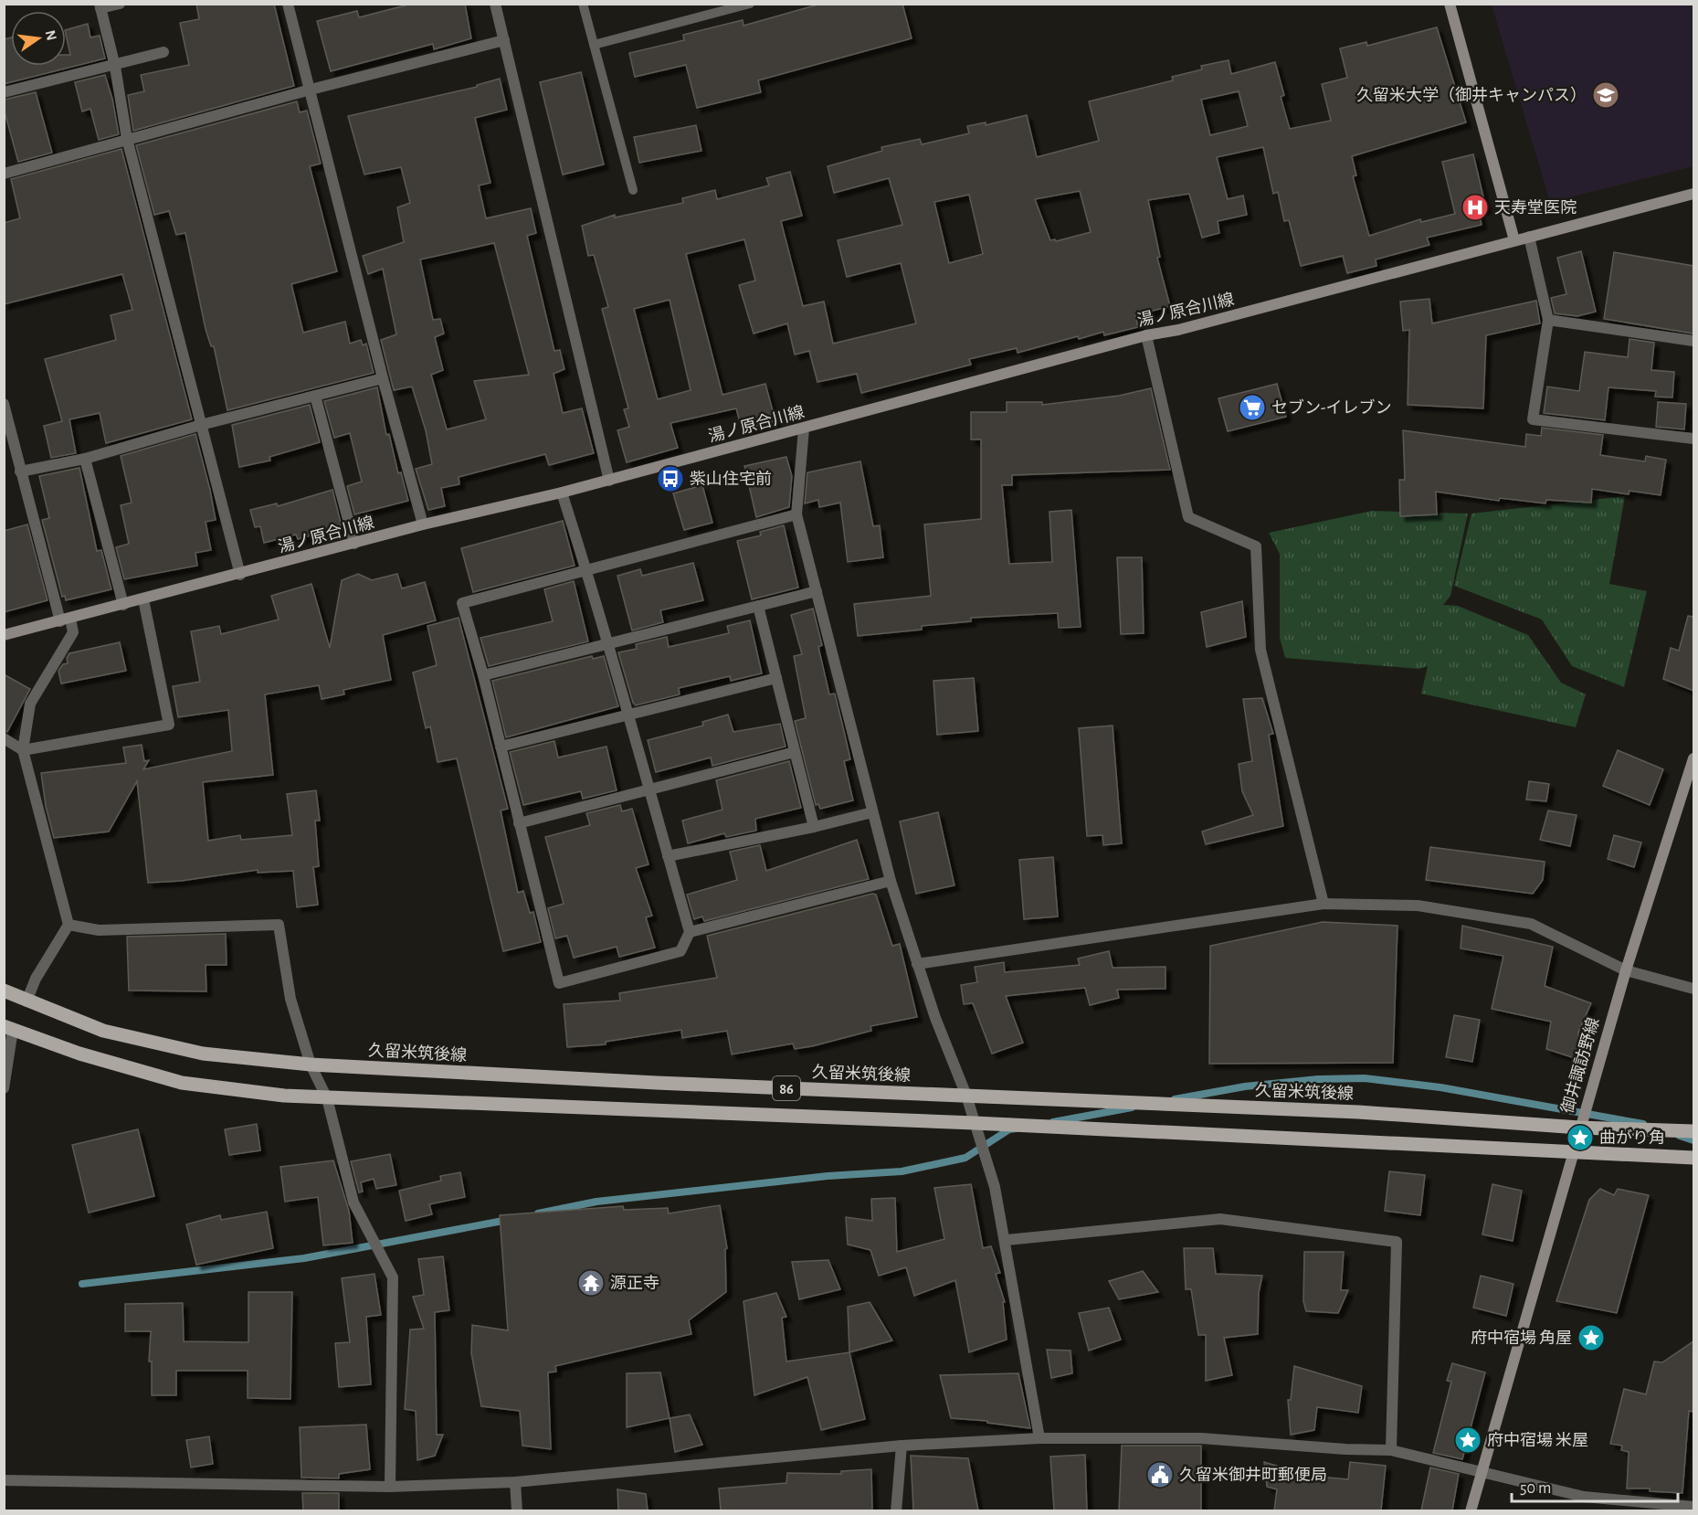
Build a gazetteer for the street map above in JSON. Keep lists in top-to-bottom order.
{
  "streets": {
    "main road": [
      "湯ノ原合川線",
      "久留米筑後線",
      "御井諏訪野線",
      "86"
    ]
  },
  "crossings": [
    ["久留米筑後線", "御井諏訪野線"],
    ["御井諏訪野線", "86"]
  ],
  "places": {
    "school or university": ["久留米大学（御井キャンパス）"],
    "hospital": ["天寿堂医院"],
    "supermarket": ["セブン-イレブン"],
    "bus stop": ["紫山住宅前"],
    "place": ["曲がり角", "府中宿場 角屋", "府中宿場 米屋"],
    "temple": ["源正寺"],
    "public building": ["久留米御井町郵便局"]
  },
  "scale_bar": "50 m",
  "north": "right"
}
